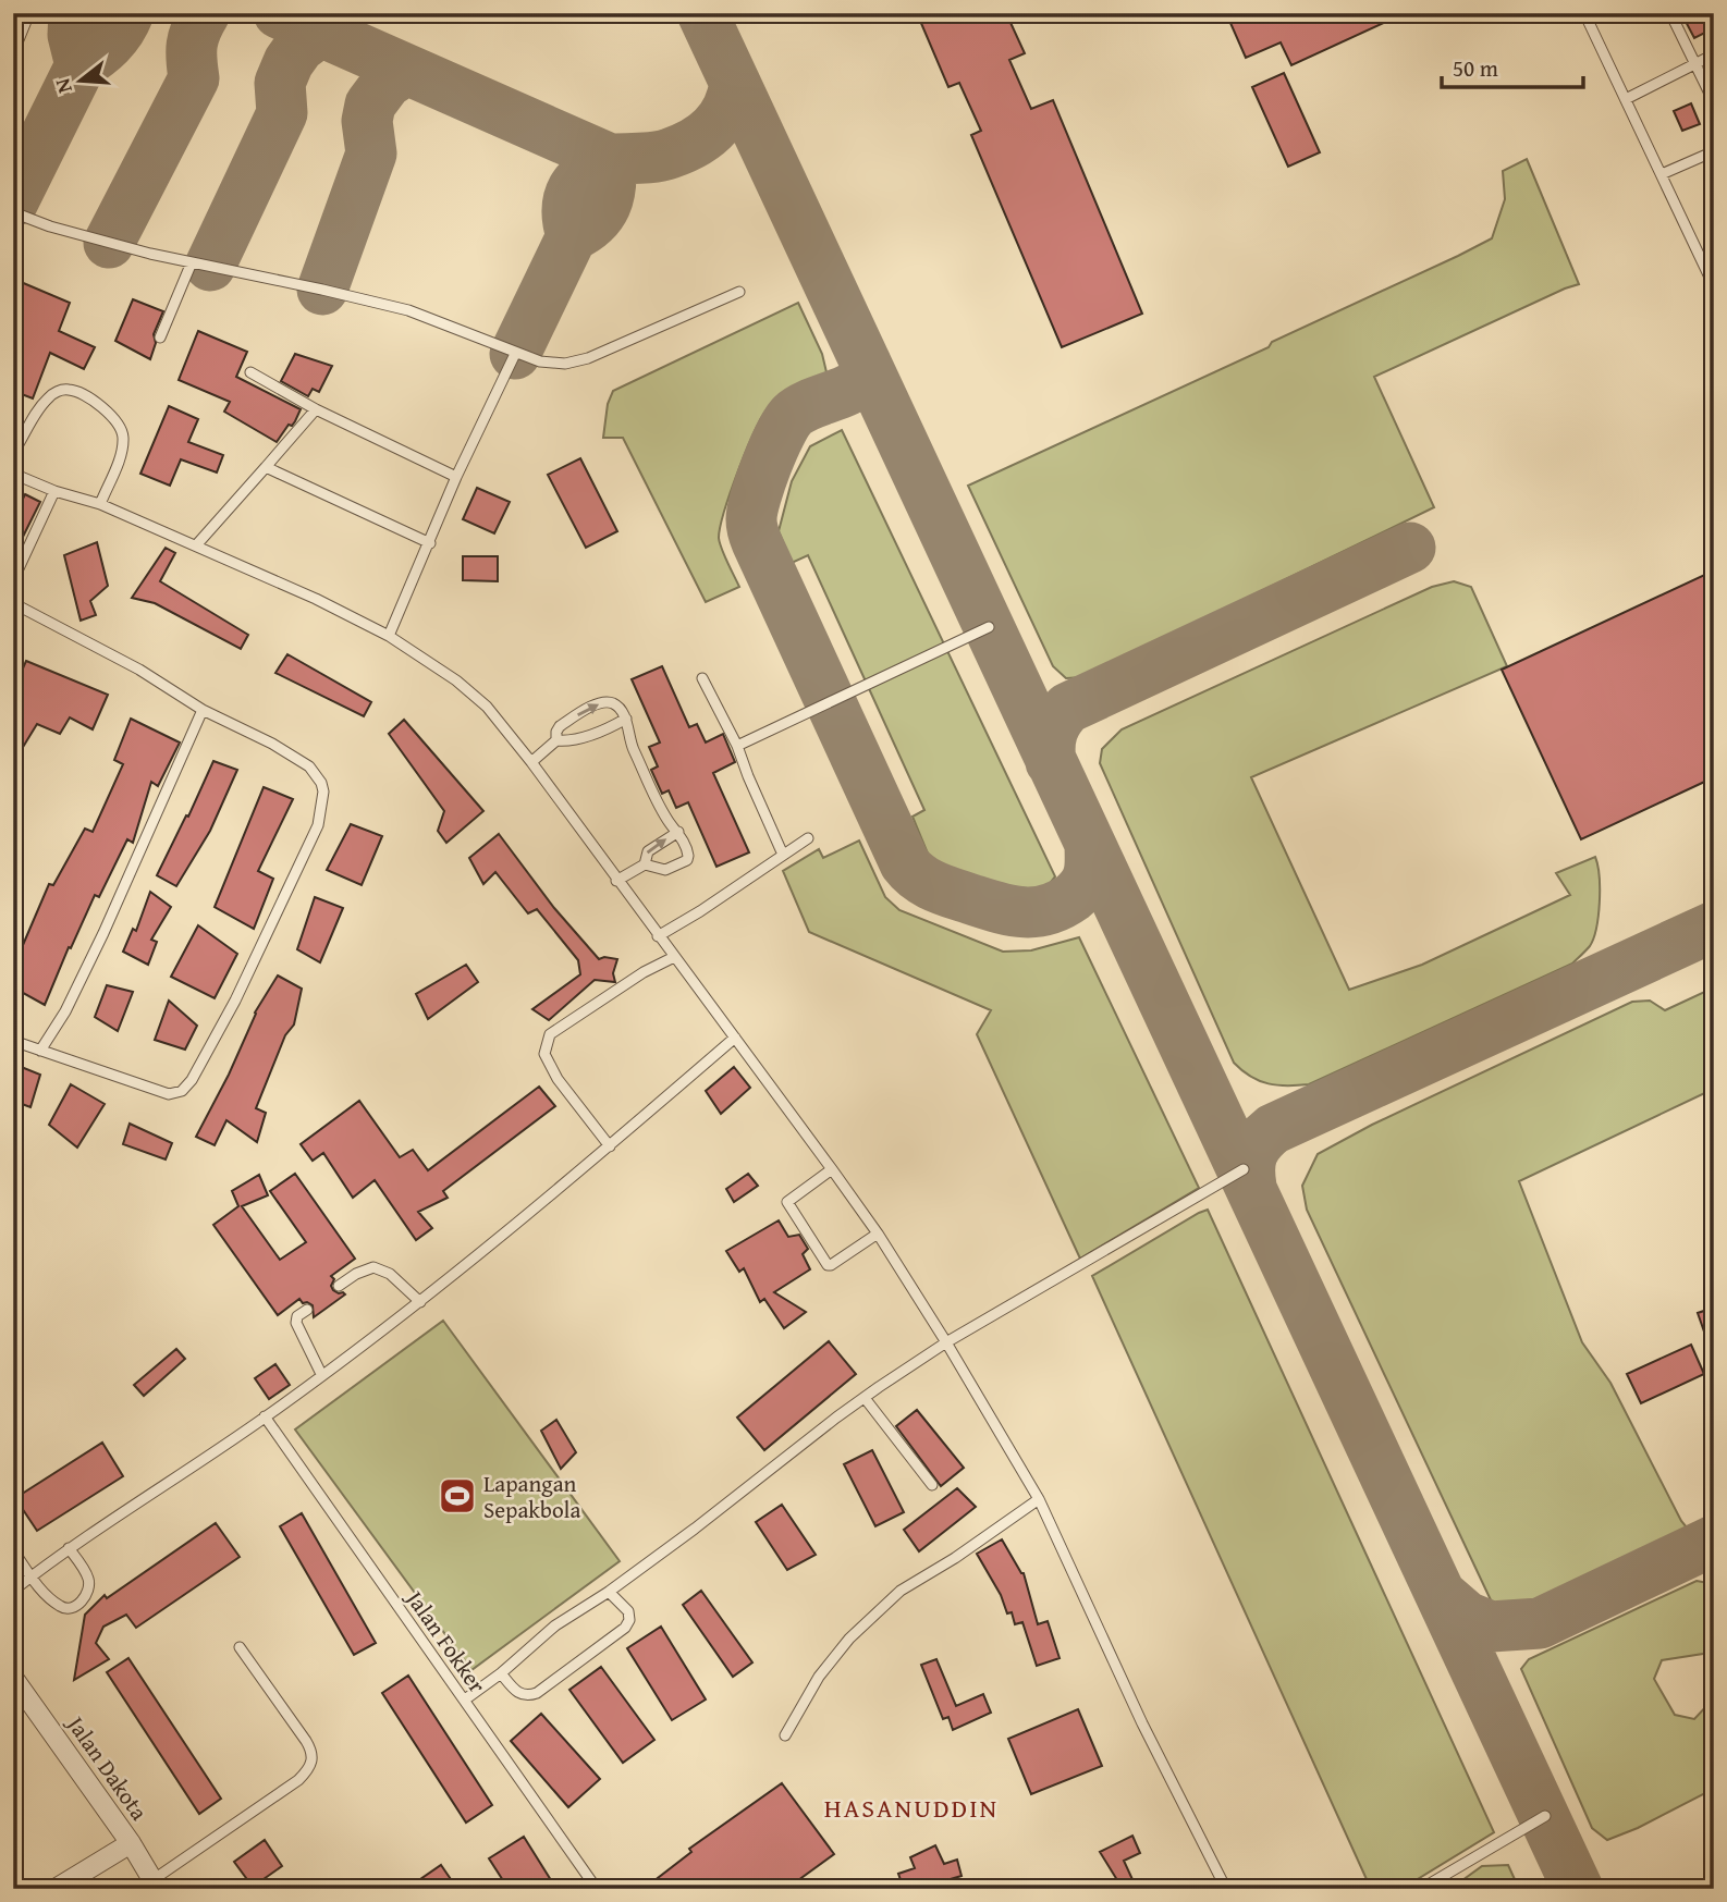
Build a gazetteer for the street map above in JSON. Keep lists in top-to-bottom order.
{
  "streets": {
    "street": ["Jalan Dakota"],
    "lane": ["Jalan Fokker"]
  },
  "districts": ["HASANUDDIN"],
  "places": {
    "sports": ["Lapangan Sepakbola"]
  },
  "scale_bar": "50 m",
  "north": "left"
}
